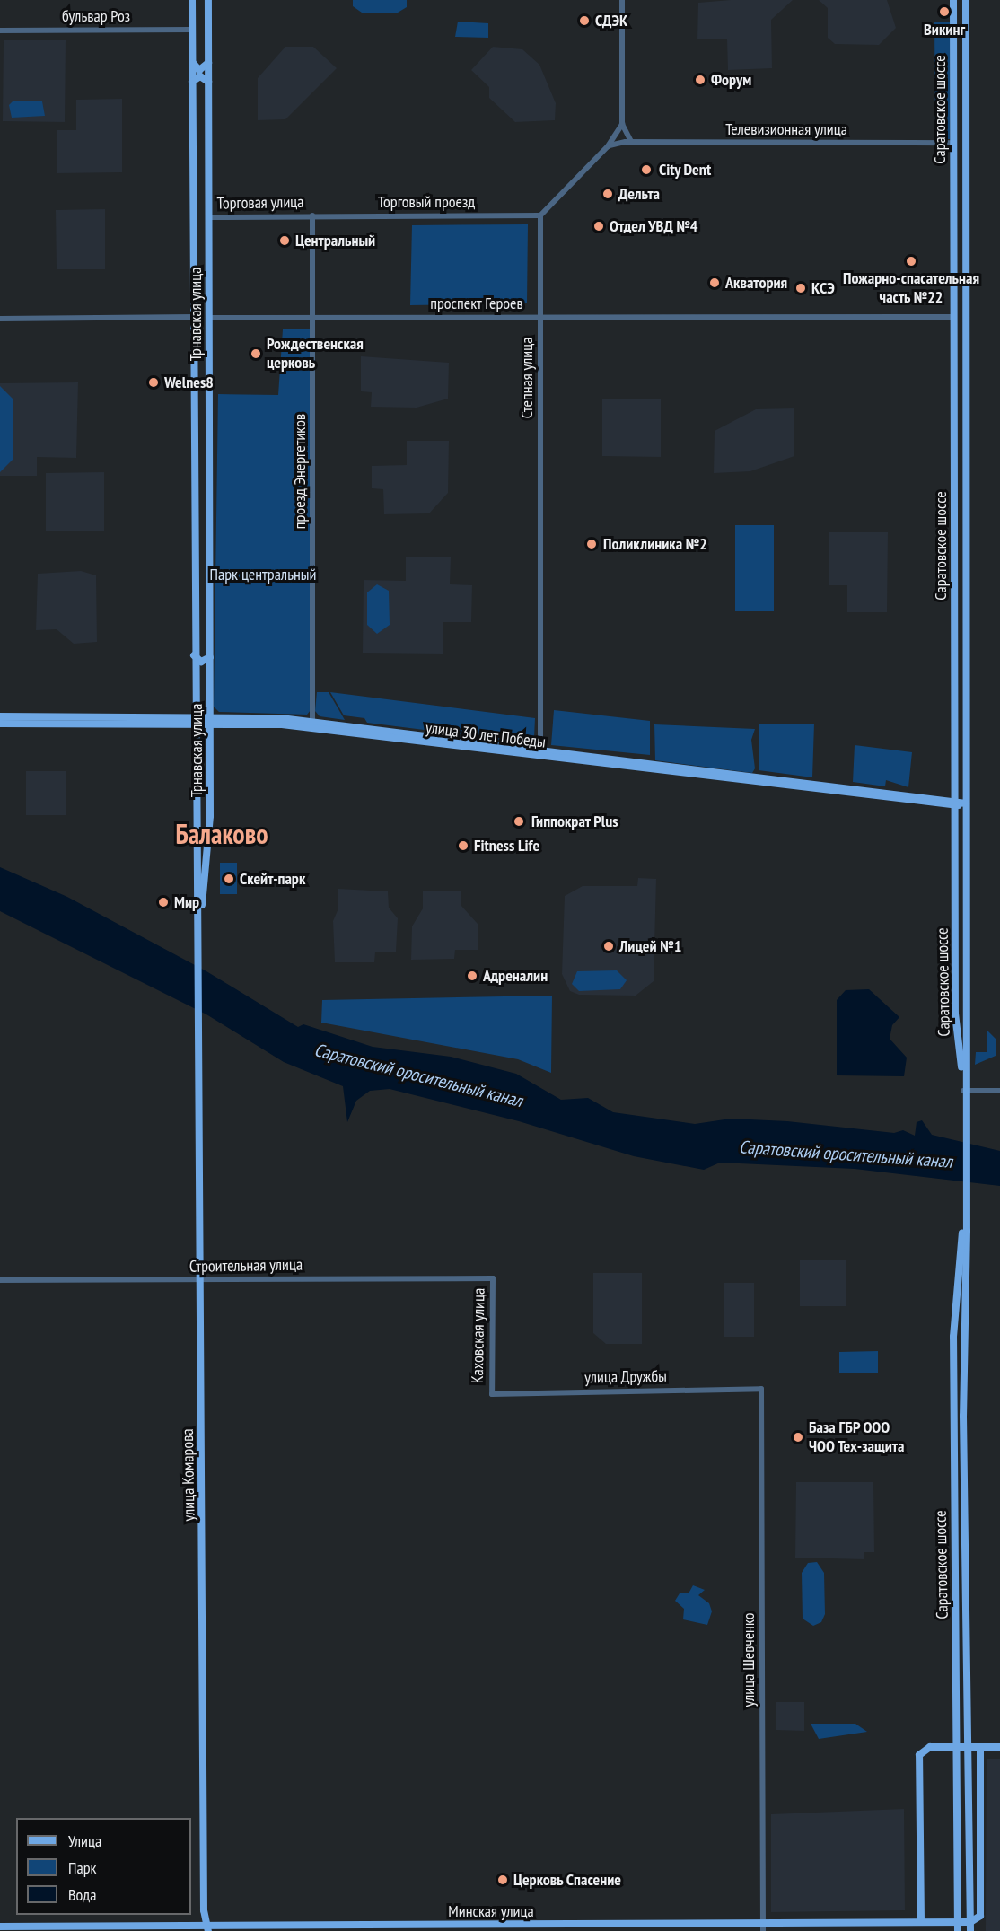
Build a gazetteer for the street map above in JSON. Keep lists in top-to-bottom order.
{
  "streets": {
    "main road": [
      "Саратовское шоссе",
      "Телевизионная улица",
      "проспект Героев",
      "Трнавская улица",
      "улица 30 лет Победы",
      "улица Комарова",
      "Минская улица"
    ],
    "street": [
      "бульвар Роз",
      "Торговый проезд",
      "Торговая улица",
      "Степная улица",
      "проезд Энергетиков",
      "Строительная улица",
      "Каховская улица",
      "улица Дружбы",
      "улица Шевченко"
    ]
  },
  "crossings": [
    ["бульвар Роз", "Трнавская улица"],
    ["Саратовское шоссе", "Телевизионная улица"],
    ["Саратовское шоссе", "проспект Героев"],
    ["Саратовское шоссе", "улица 30 лет Победы"],
    ["Саратовское шоссе", "Минская улица"],
    ["Торговый проезд", "Торговая улица"],
    ["Торговый проезд", "Степная улица"],
    ["Торговый проезд", "проезд Энергетиков"],
    ["Торговая улица", "Трнавская улица"],
    ["Торговая улица", "проезд Энергетиков"],
    ["проспект Героев", "Трнавская улица"],
    ["проспект Героев", "Степная улица"],
    ["проспект Героев", "проезд Энергетиков"],
    ["Трнавская улица", "улица 30 лет Победы"],
    ["Трнавская улица", "улица Комарова"],
    ["Степная улица", "улица 30 лет Победы"],
    ["проезд Энергетиков", "улица 30 лет Победы"],
    ["Строительная улица", "Каховская улица"],
    ["Строительная улица", "улица Комарова"],
    ["Каховская улица", "улица Дружбы"],
    ["улица Дружбы", "улица Шевченко"],
    ["улица Комарова", "Минская улица"],
    ["улица Шевченко", "Минская улица"]
  ],
  "districts": ["Балаково"],
  "water": ["Саратовский оросительный канал"],
  "parks": ["Парк центральный"],
  "places": [
    "Викинг",
    "СДЭК",
    "Форум",
    "City Dent",
    "Дельта",
    "Отдел УВД №4",
    "Центральный",
    "Пожарно-спасательная часть №22",
    "Акватория",
    "КСЭ",
    "Рождественская церковь",
    "Welnes8",
    "Поликлиника №2",
    "Гиппократ Plus",
    "Fitness Life",
    "Скейт-парк",
    "Мир",
    "Лицей №1",
    "Адреналин",
    "База ГБР ООО ЧОО Тех-защита",
    "Церковь Спасение"
  ],
  "legend": ["Улица", "Парк", "Вода"]
}
